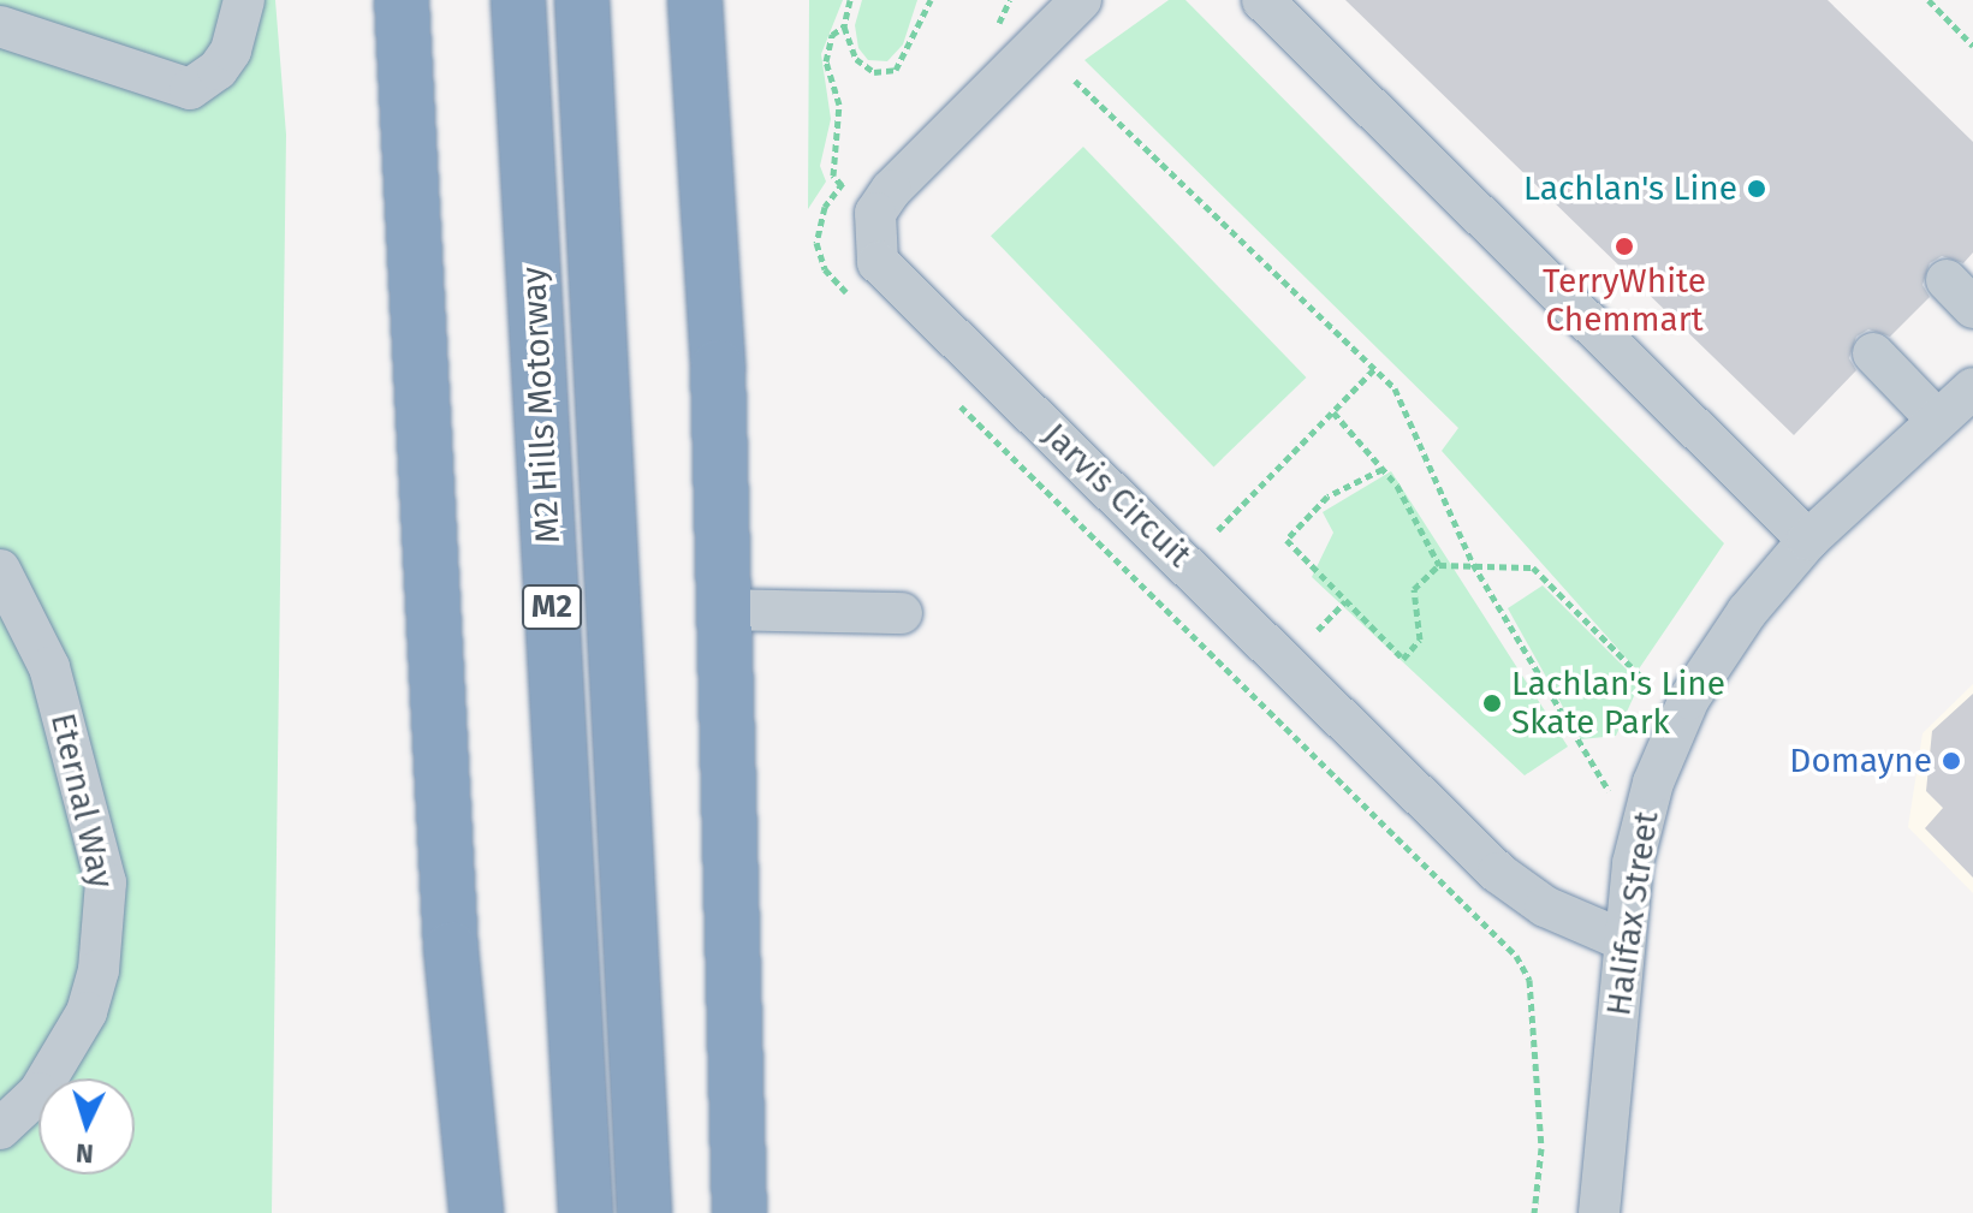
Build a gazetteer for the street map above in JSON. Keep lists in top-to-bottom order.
{
  "streets": {
    "highway": ["M2 Hills Motorway", "M2"],
    "street": ["Jarvis Circuit", "Eternal Way", "Halifax Street"]
  },
  "crossings": [
    ["Jarvis Circuit", "Halifax Street"]
  ],
  "places": [
    "Lachlan's Line",
    "TerryWhite Chemmart",
    "Lachlan's Line Skate Park",
    "Domayne"
  ],
  "north": "bottom"
}
